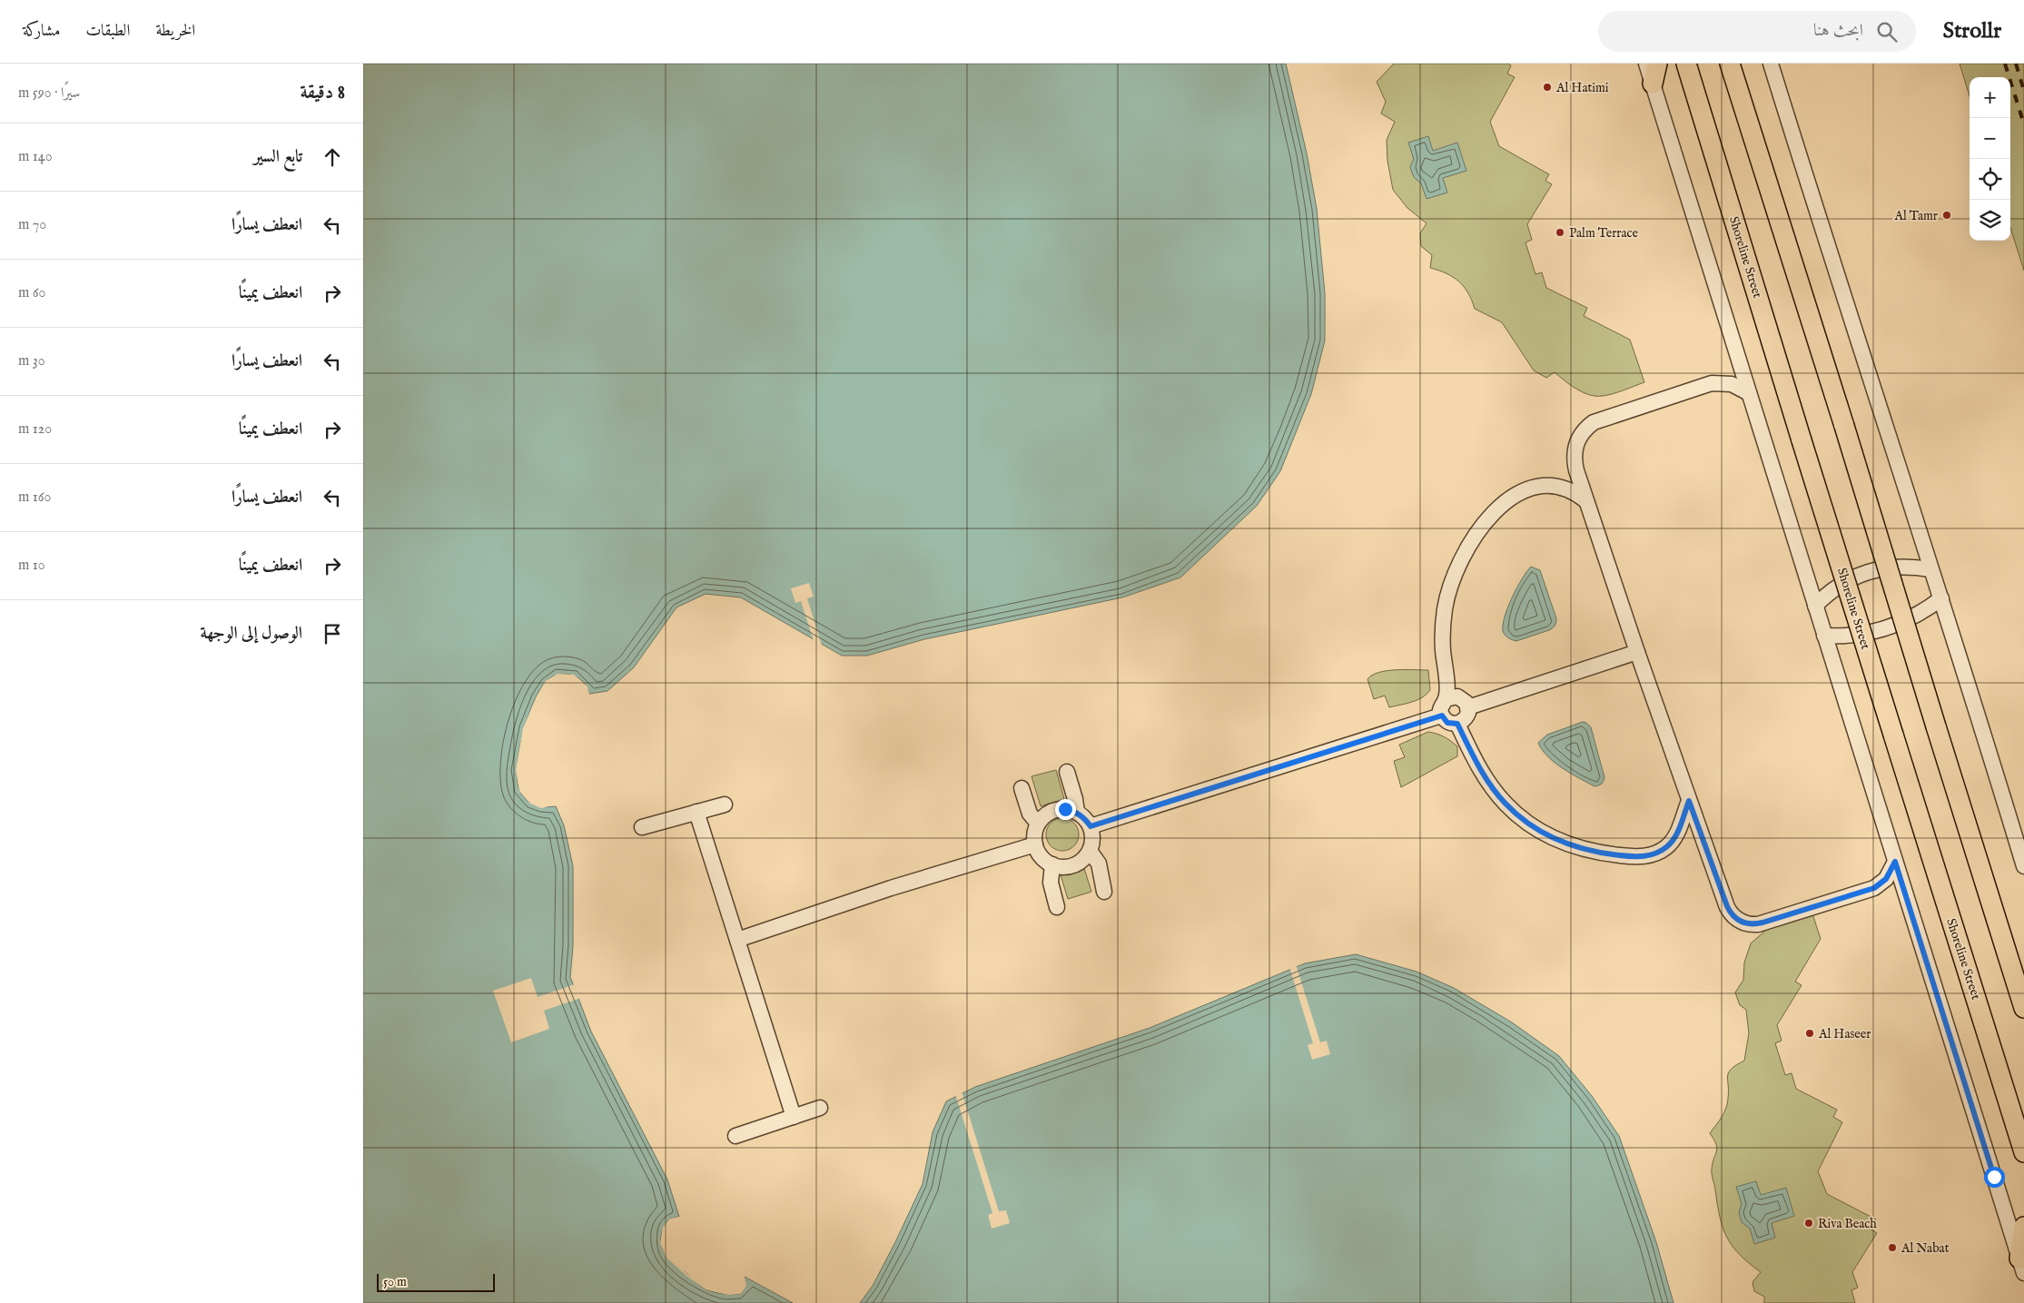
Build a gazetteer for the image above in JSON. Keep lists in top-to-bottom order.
{
  "streets": {
    "main road": ["Shoreline Street"]
  },
  "places": [
    "Al Hatimi",
    "Al Tamr",
    "Palm Terrace",
    "Al Haseer",
    "Riva Beach",
    "Al Nabat"
  ],
  "scale_bar": "50 m",
  "page": {
    "header": "Strollr",
    "search": "ابحث هنا",
    "nav": ["الخريطة", "الطبقات", "مشاركة"],
    "heading": ["8 دقيقة", "سيرًا · 590 m"],
    "map_buttons": ["+", "−"],
    "list": [
      ["تابع السير", "140 m"],
      ["انعطف يسارًا", "70 m"],
      ["انعطف يمينًا", "60 m"],
      ["انعطف يسارًا", "30 m"],
      ["انعطف يمينًا", "120 m"],
      ["انعطف يسارًا", "160 m"],
      ["انعطف يمينًا", "10 m"],
      "الوصول إلى الوجهة"
    ],
    "scale": "50 m"
  }
}
